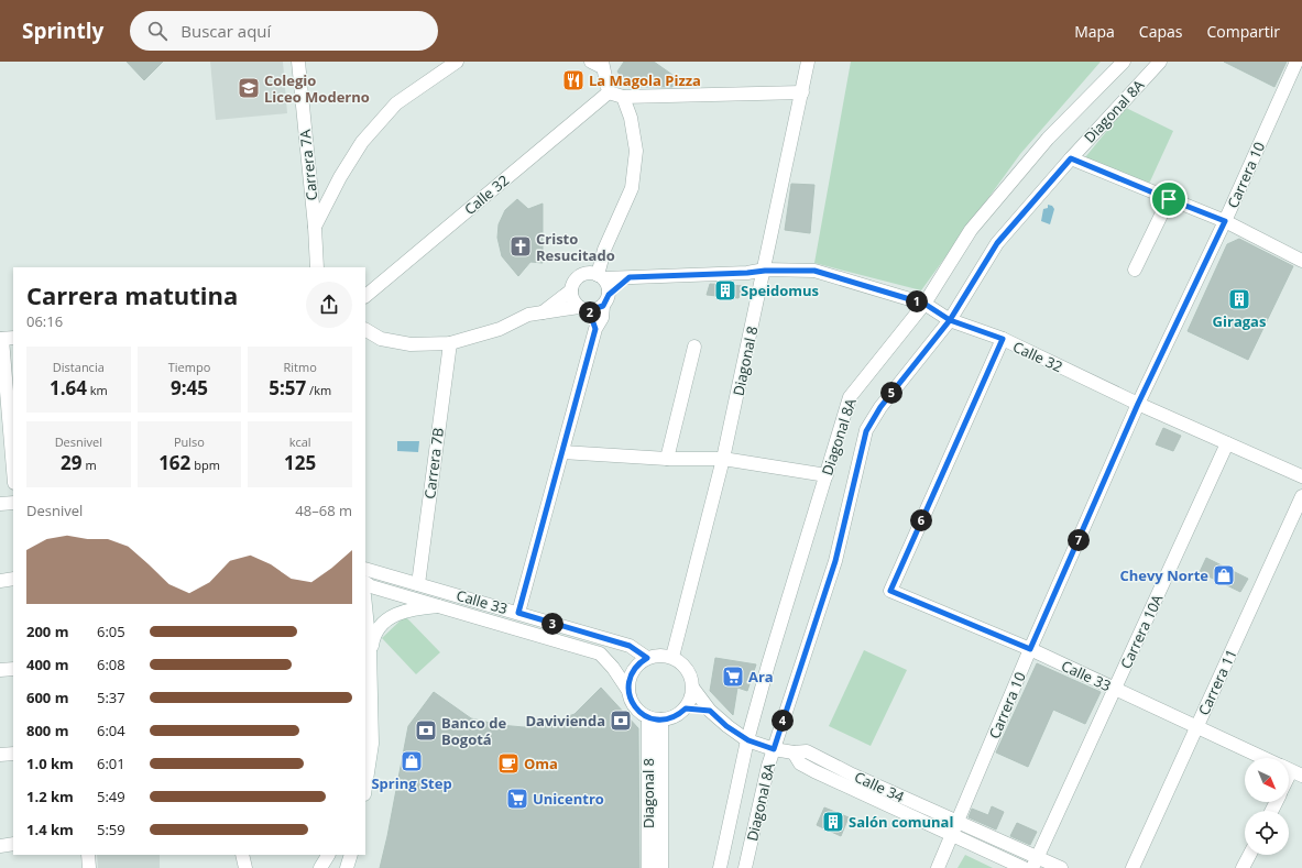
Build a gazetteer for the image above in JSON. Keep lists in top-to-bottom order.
{
  "streets": {
    "street": [
      "Diagonal 8A",
      "Carrera 7A",
      "Carrera 10",
      "Calle 32",
      "Diagonal 8",
      "Carrera 7B",
      "Calle 33",
      "Carrera 10A",
      "Carrera 11",
      "Calle 34"
    ]
  },
  "crossings": [
    ["Diagonal 8A", "Calle 32"],
    ["Diagonal 8A", "Calle 34"],
    ["Carrera 10", "Calle 32"],
    ["Carrera 10", "Calle 33"],
    ["Carrera 10", "Calle 34"],
    ["Calle 32", "Diagonal 8"],
    ["Calle 32", "Calle 33"],
    ["Calle 32", "Carrera 10A"],
    ["Diagonal 8", "Calle 33"],
    ["Diagonal 8", "Calle 34"],
    ["Carrera 7B", "Calle 33"],
    ["Calle 33", "Carrera 10A"],
    ["Calle 33", "Carrera 11"],
    ["Calle 33", "Calle 34"],
    ["Carrera 10A", "Calle 34"]
  ],
  "places": {
    "restaurant": ["La Magola Pizza"],
    "school or university": ["Colegio Liceo Moderno"],
    "church": ["Cristo Resucitado"],
    "building": ["Speidomus", "Giragas", "Salón comunal"],
    "shop": ["Chevy Norte", "Spring Step"],
    "supermarket": ["Ara", "Unicentro"],
    "bank": ["Davivienda", "Banco de Bogotá"],
    "cafe": ["Oma"]
  },
  "north": "bottom right",
  "page": {
    "header": "Sprintly",
    "search": "Buscar aquí",
    "nav": ["Mapa", "Capas", "Compartir"],
    "heading": ["Carrera matutina", "06:16"],
    "pins": [
      "1",
      "2",
      "5",
      "6",
      "7",
      "3",
      "4"
    ],
    "stats": [
      ["Distancia", "1.64 km"],
      ["Tiempo", "9:45"],
      ["Ritmo", "5:57 /km"],
      ["Desnivel", "29 m"],
      ["Pulso", "162 bpm"],
      ["kcal", "125"]
    ],
    "chart": ["Desnivel", "48–68 m"],
    "list": [
      {
        "name": "200 m",
        "note": "6:05"
      },
      {
        "name": "400 m",
        "note": "6:08"
      },
      {
        "name": "600 m",
        "note": "5:37"
      },
      {
        "name": "800 m",
        "note": "6:04"
      },
      {
        "name": "1.0 km",
        "note": "6:01"
      },
      {
        "name": "1.2 km",
        "note": "5:49"
      },
      {
        "name": "1.4 km",
        "note": "5:59"
      }
    ]
  }
}
